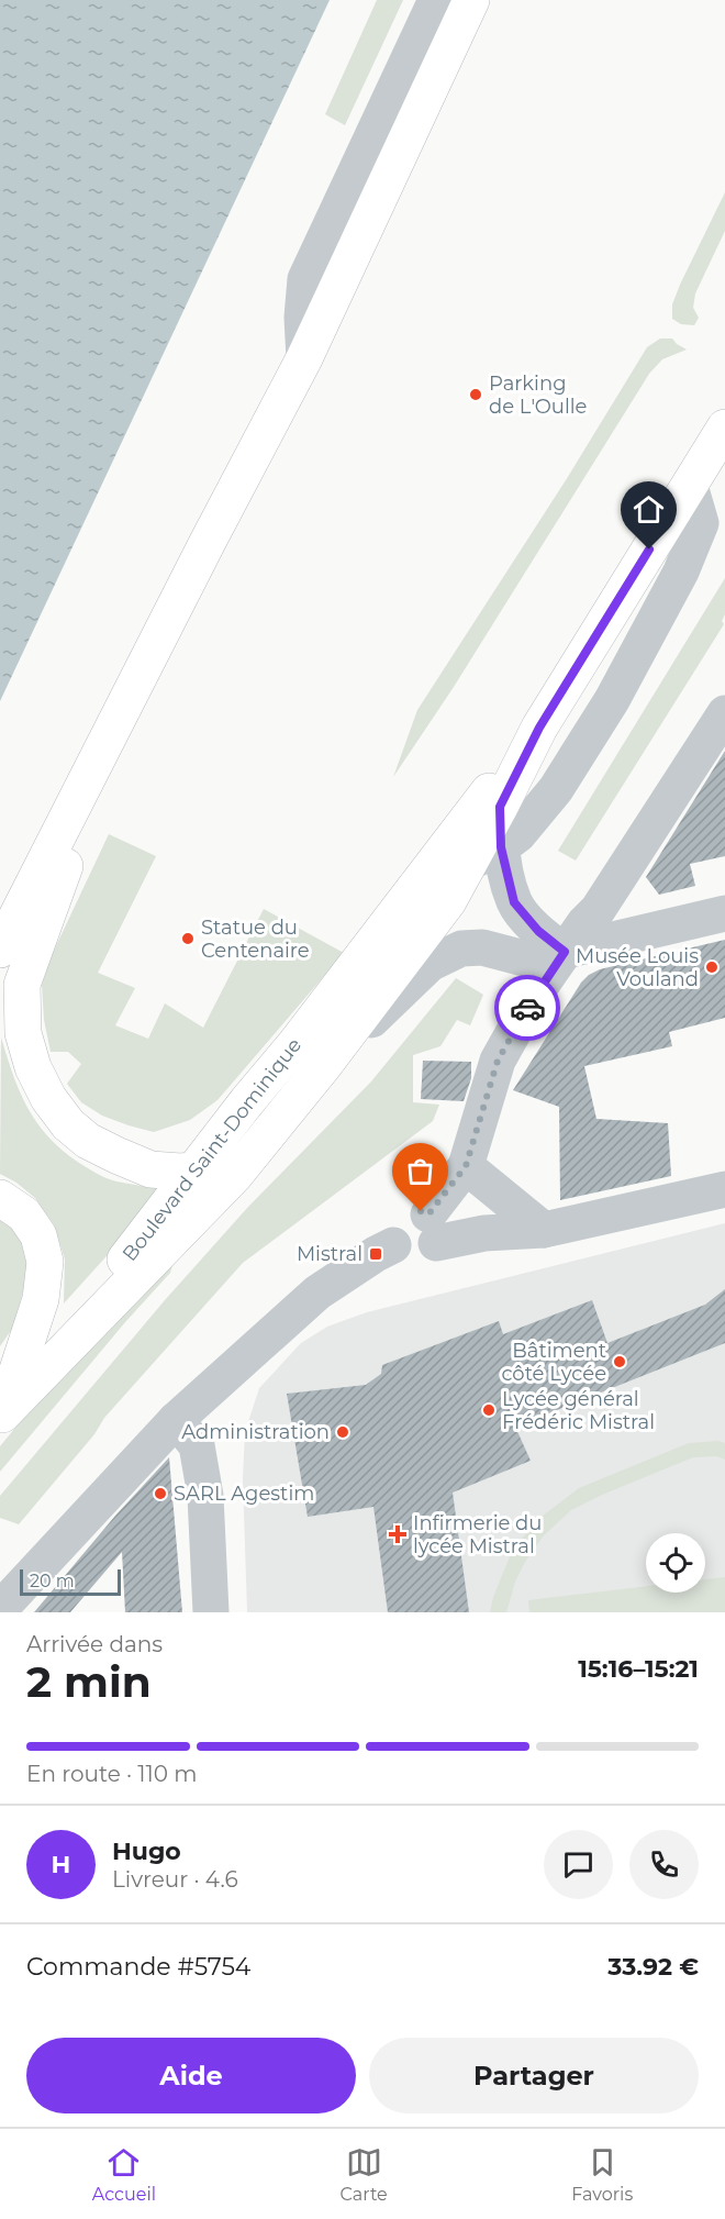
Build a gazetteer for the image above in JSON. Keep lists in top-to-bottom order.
{
  "streets": {
    "main road": ["Boulevard Saint-Dominique"]
  },
  "places": {
    "other": [
      "Parking de L'Oulle",
      "Statue du Centenaire",
      "Musée Louis Vouland",
      "Bâtiment côté Lycée",
      "Lycée général Frédéric Mistral",
      "Administration",
      "SARL Agestim"
    ],
    "transit": ["Mistral"],
    "health": ["Infirmerie du lycée Mistral"]
  },
  "scale_bar": "20 m",
  "page": {
    "scale": "20 m",
    "heading": ["2 min", "Arrivée dans", "15:16–15:21"],
    "panel": [
      "Hugo",
      "Livreur · 4.6",
      "Commande #5754",
      "33.92 €"
    ],
    "bar": "En route · 110 m",
    "round": "H",
    "buttons": ["Aide", "Partager"],
    "tabs": ["Accueil", "Carte", "Favoris"]
  }
}
